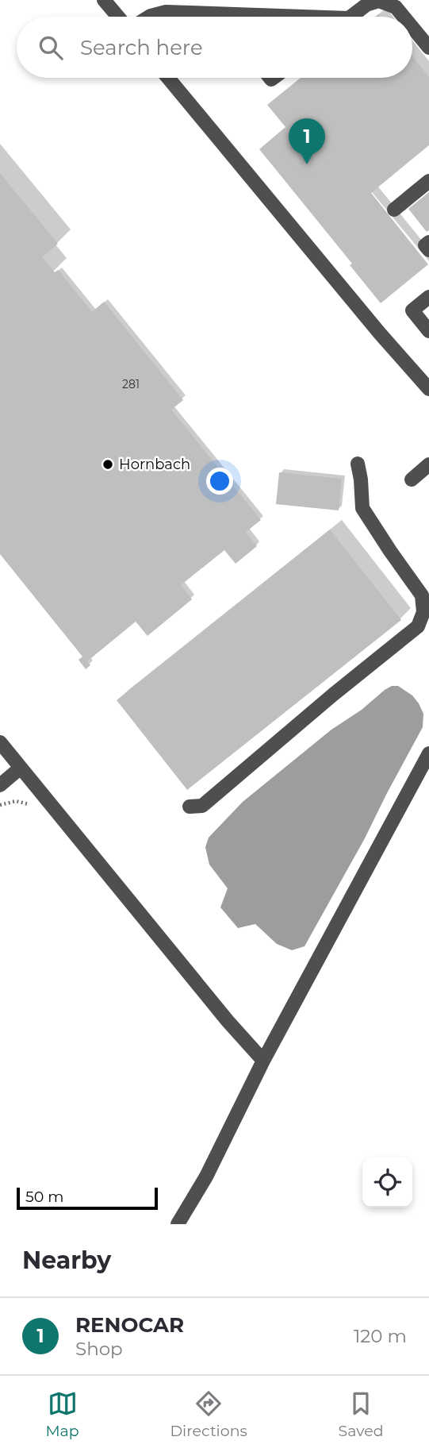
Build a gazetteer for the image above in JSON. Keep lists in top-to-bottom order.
{
  "places": ["Hornbach"],
  "house_numbers": ["281"],
  "scale_bar": "50 m",
  "page": {
    "search": "Search here",
    "pins": "1",
    "scale": "50 m",
    "heading": "Nearby",
    "list": [
      {
        "mark": "1",
        "name": "RENOCAR",
        "note": "Shop",
        "value": "120 m"
      }
    ],
    "nav": ["Map", "Directions", "Saved"]
  }
}
